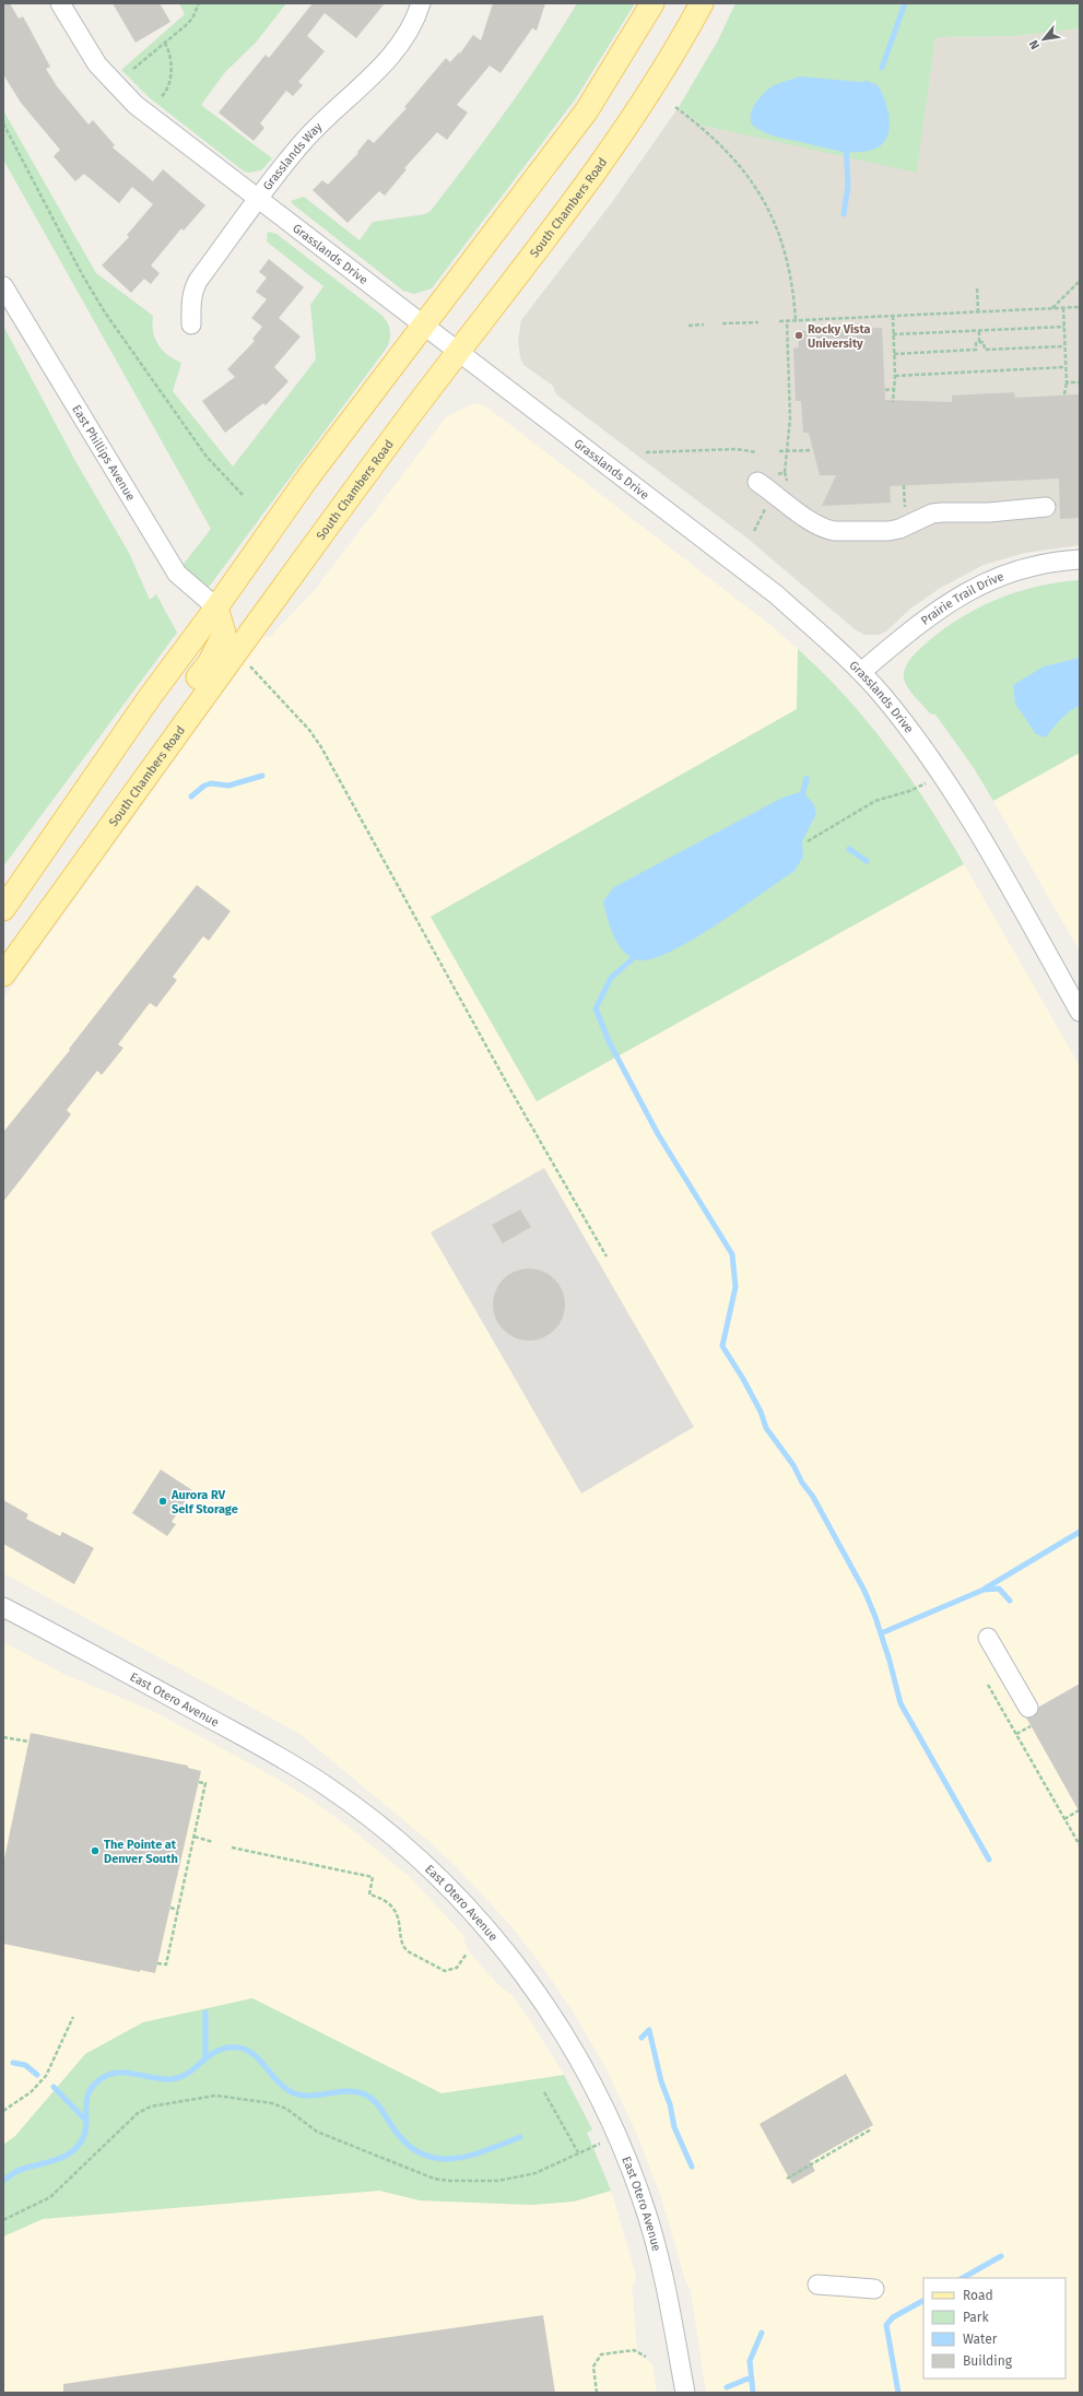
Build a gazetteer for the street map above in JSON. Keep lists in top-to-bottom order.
{
  "streets": {
    "main road": ["South Chambers Road"],
    "street": [
      "Grasslands Way",
      "Grasslands Drive",
      "East Phillips Avenue",
      "Prairie Trail Drive",
      "East Otero Avenue"
    ]
  },
  "crossings": [
    ["Grasslands Way", "Grasslands Drive"],
    ["South Chambers Road", "Grasslands Drive"],
    ["Grasslands Drive", "Prairie Trail Drive"]
  ],
  "places": ["Rocky Vista University", "Aurora RV Self Storage", "The Pointe at Denver South"],
  "legend": [
    "Road",
    "Park",
    "Water",
    "Building"
  ],
  "north": "bottom left"
}
